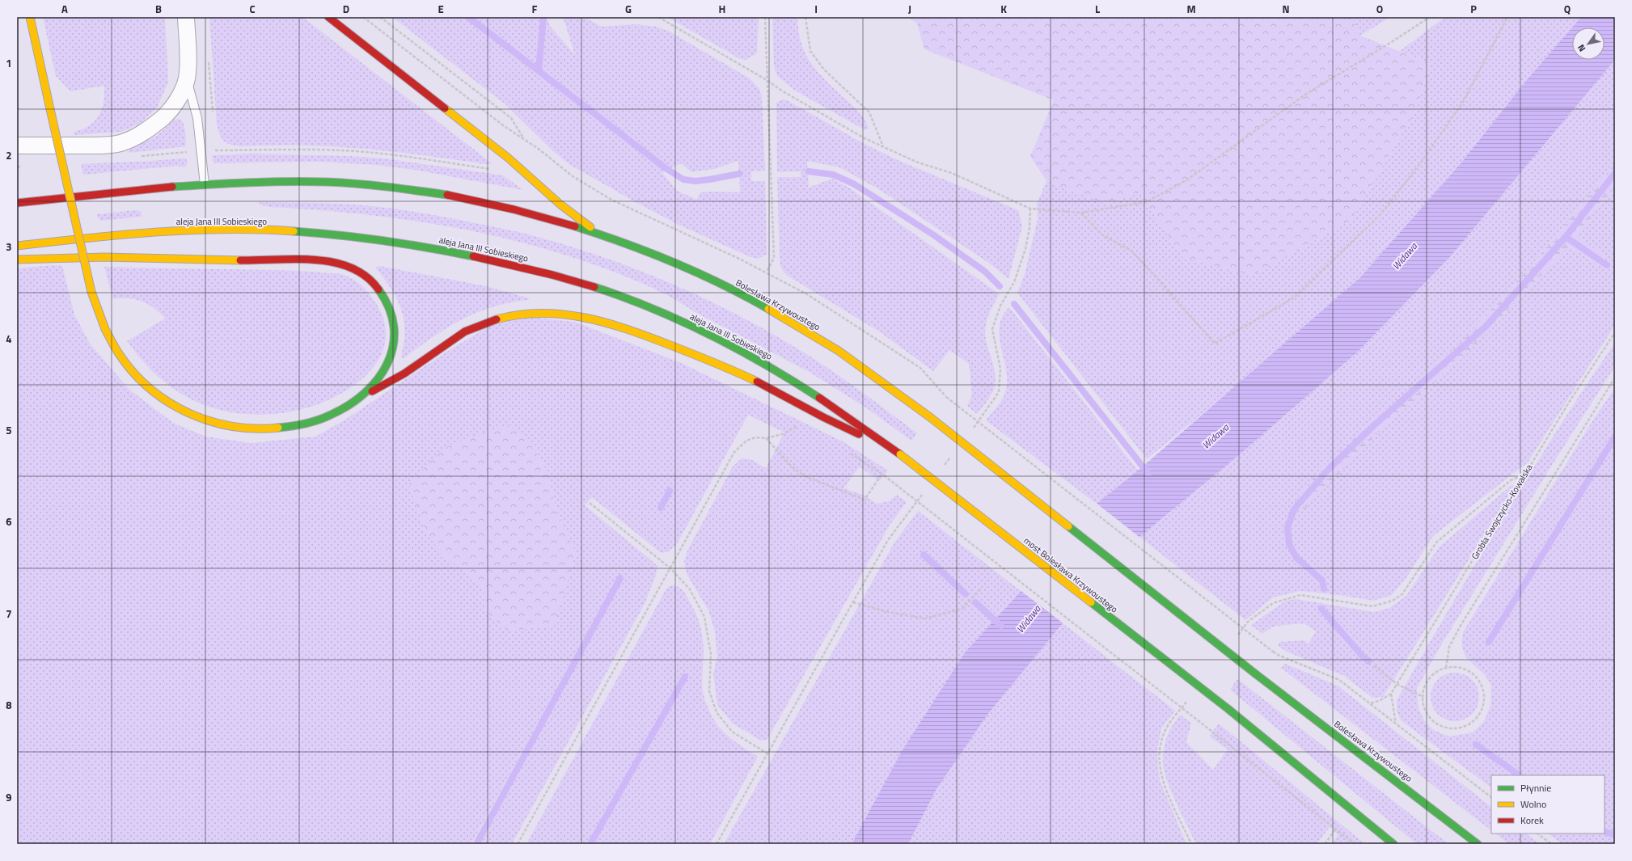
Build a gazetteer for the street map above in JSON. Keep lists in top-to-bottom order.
{
  "streets": {
    "main road": ["aleja Jana III Sobieskiego", "Bolesława Krzywoustego", "most Bolesława Krzywoustego"],
    "path": ["Grobla Swojczycko-Kowalska"]
  },
  "crossings": [
    ["aleja Jana III Sobieskiego", "most Bolesława Krzywoustego"]
  ],
  "water": ["Widawa"],
  "legend": ["Płynnie", "Wolno", "Korek"],
  "north": "bottom left",
  "grid": {
    "columns": [
      "A",
      "B",
      "C",
      "D",
      "E",
      "F",
      "G",
      "H",
      "I",
      "J",
      "K",
      "L",
      "M",
      "N",
      "O",
      "P",
      "Q"
    ],
    "rows": [
      "1",
      "2",
      "3",
      "4",
      "5",
      "6",
      "7",
      "8",
      "9"
    ]
  }
}
